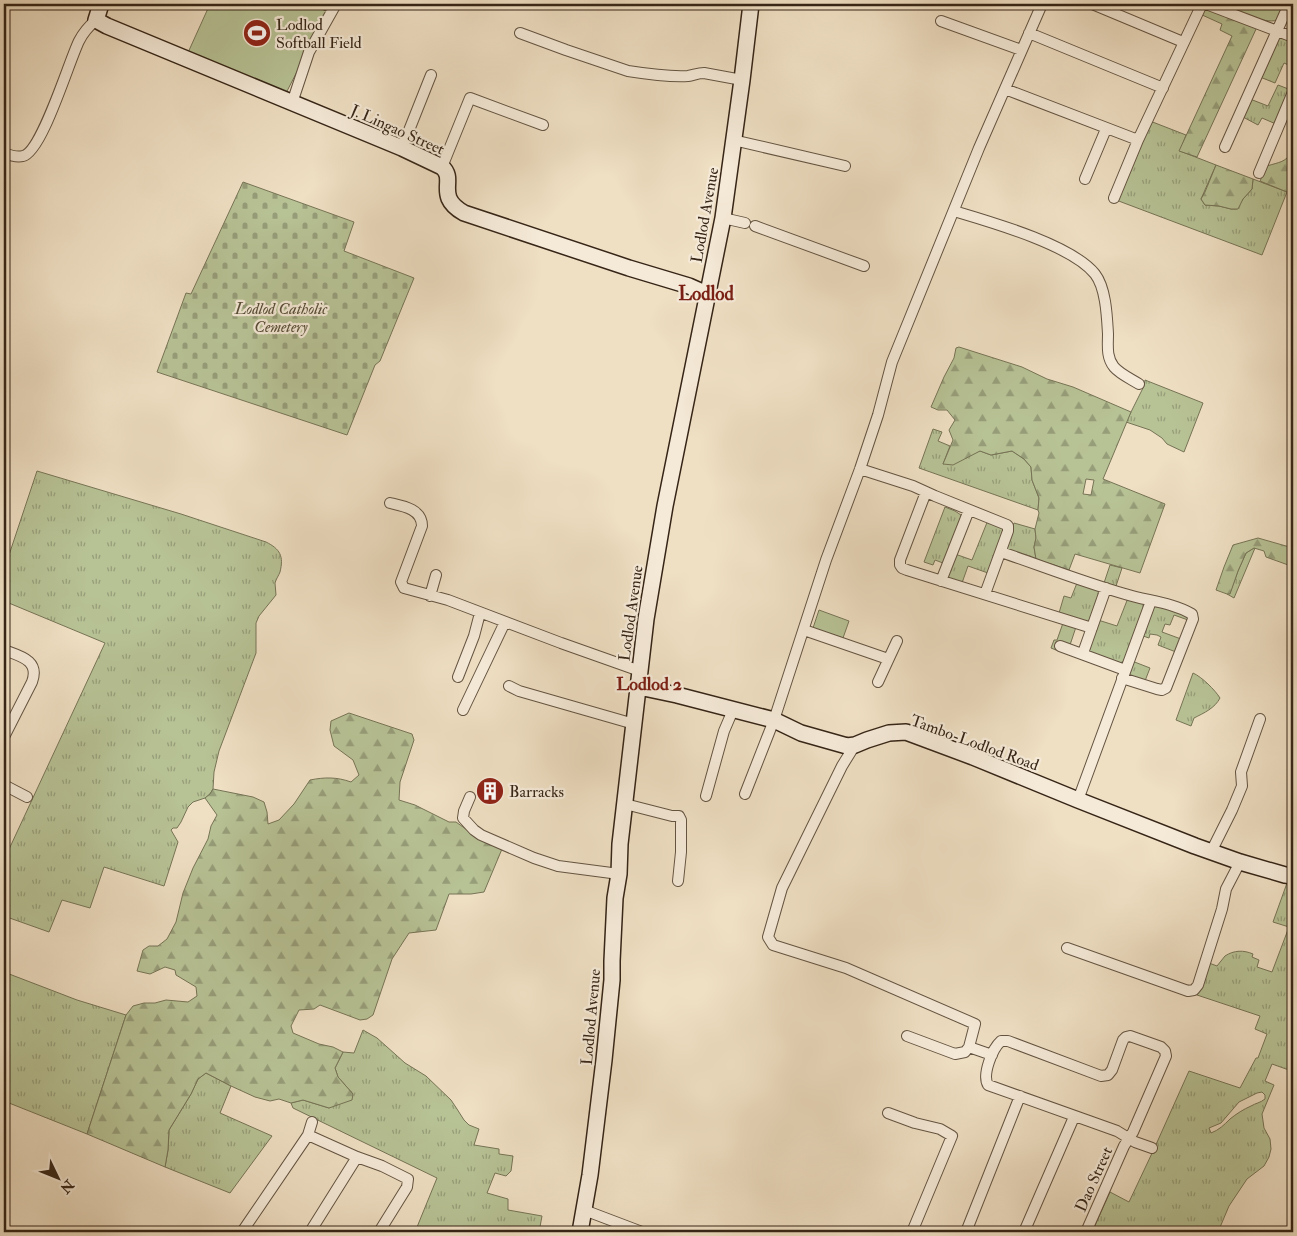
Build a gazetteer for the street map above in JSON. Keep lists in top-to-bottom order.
{
  "streets": {
    "street": [
      "J. Lingao Street",
      "Lodlod Avenue",
      "Tambo-Lodlod Road",
      "Dao Street"
    ]
  },
  "crossings": [
    ["J. Lingao Street", "Lodlod Avenue"],
    ["Lodlod Avenue", "Tambo-Lodlod Road"]
  ],
  "districts": ["Lodlod", "Lodlod 2"],
  "parks": ["Lodlod Catholic Cemetery"],
  "places": {
    "sports": ["Lodlod Softball Field"],
    "building": ["Barracks"]
  },
  "north": "bottom right"
}
